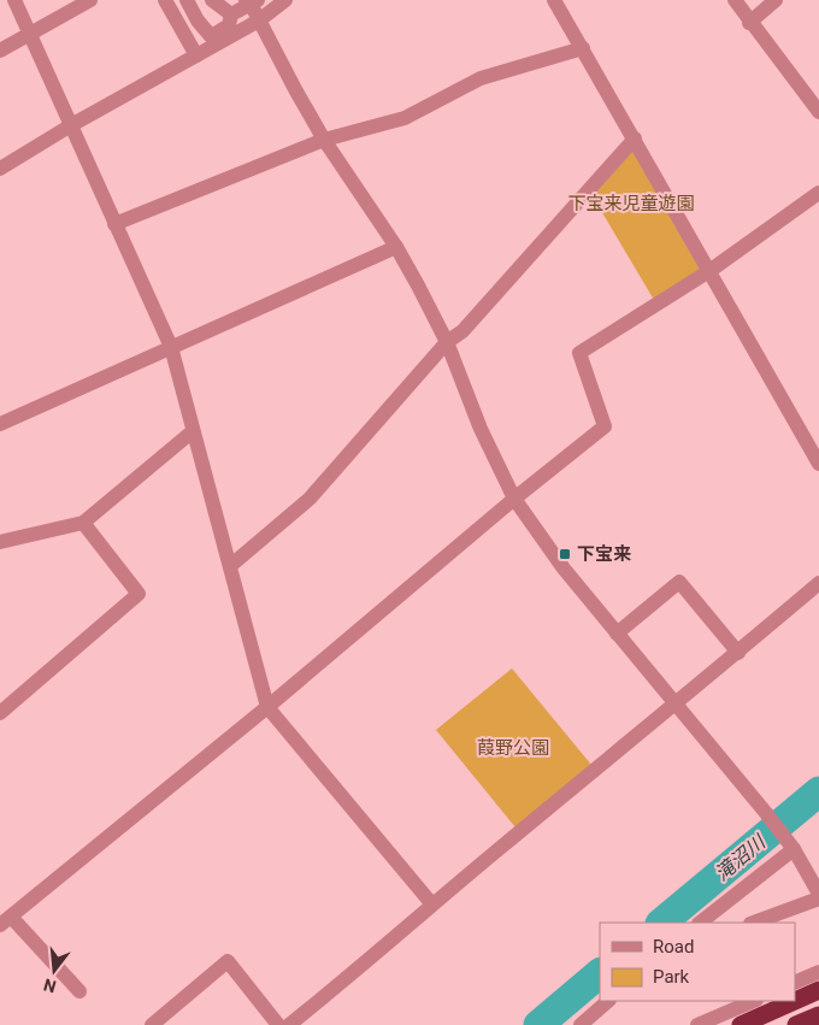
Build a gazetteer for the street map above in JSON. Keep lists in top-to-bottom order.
{
  "water": ["滝沼川"],
  "parks": ["下宝来児童遊園", "葭野公園"],
  "places": {
    "transit": ["下宝来"]
  },
  "legend": ["Road", "Park"],
  "north": "bottom"
}
